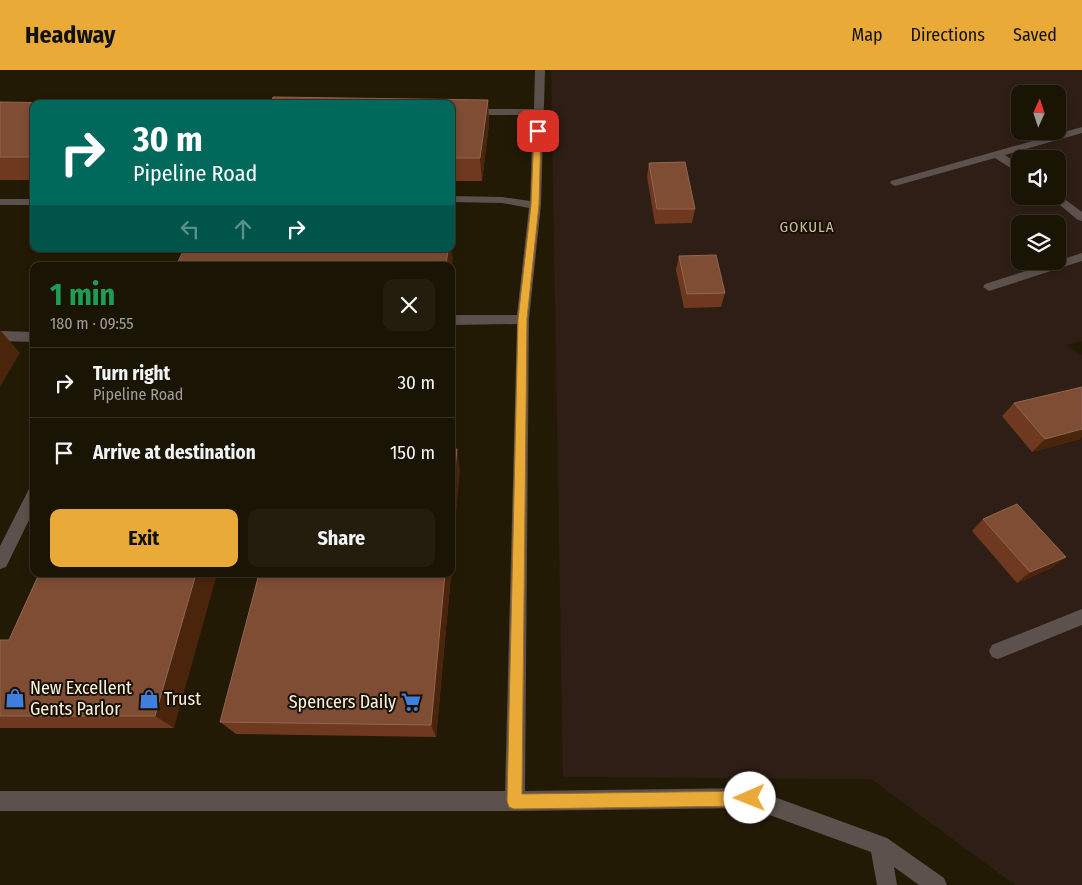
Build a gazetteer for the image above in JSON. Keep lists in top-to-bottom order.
{
  "districts": ["GOKULA"],
  "places": {
    "shop": ["New Excellent Gents Parlor", "Trust"],
    "supermarket": ["Spencers Daily"]
  },
  "north": "top",
  "page": {
    "header": "Headway",
    "nav": ["Map", "Directions", "Saved"],
    "turn": ["30 m", "Pipeline Road"],
    "heading": ["1 min", "180 m · 09:55"],
    "list": [
      {
        "name": "Turn right",
        "note": "Pipeline Road",
        "value": "30 m"
      },
      {
        "name": "Arrive at destination",
        "value": "150 m"
      }
    ],
    "buttons": ["Exit", "Share"]
  }
}
